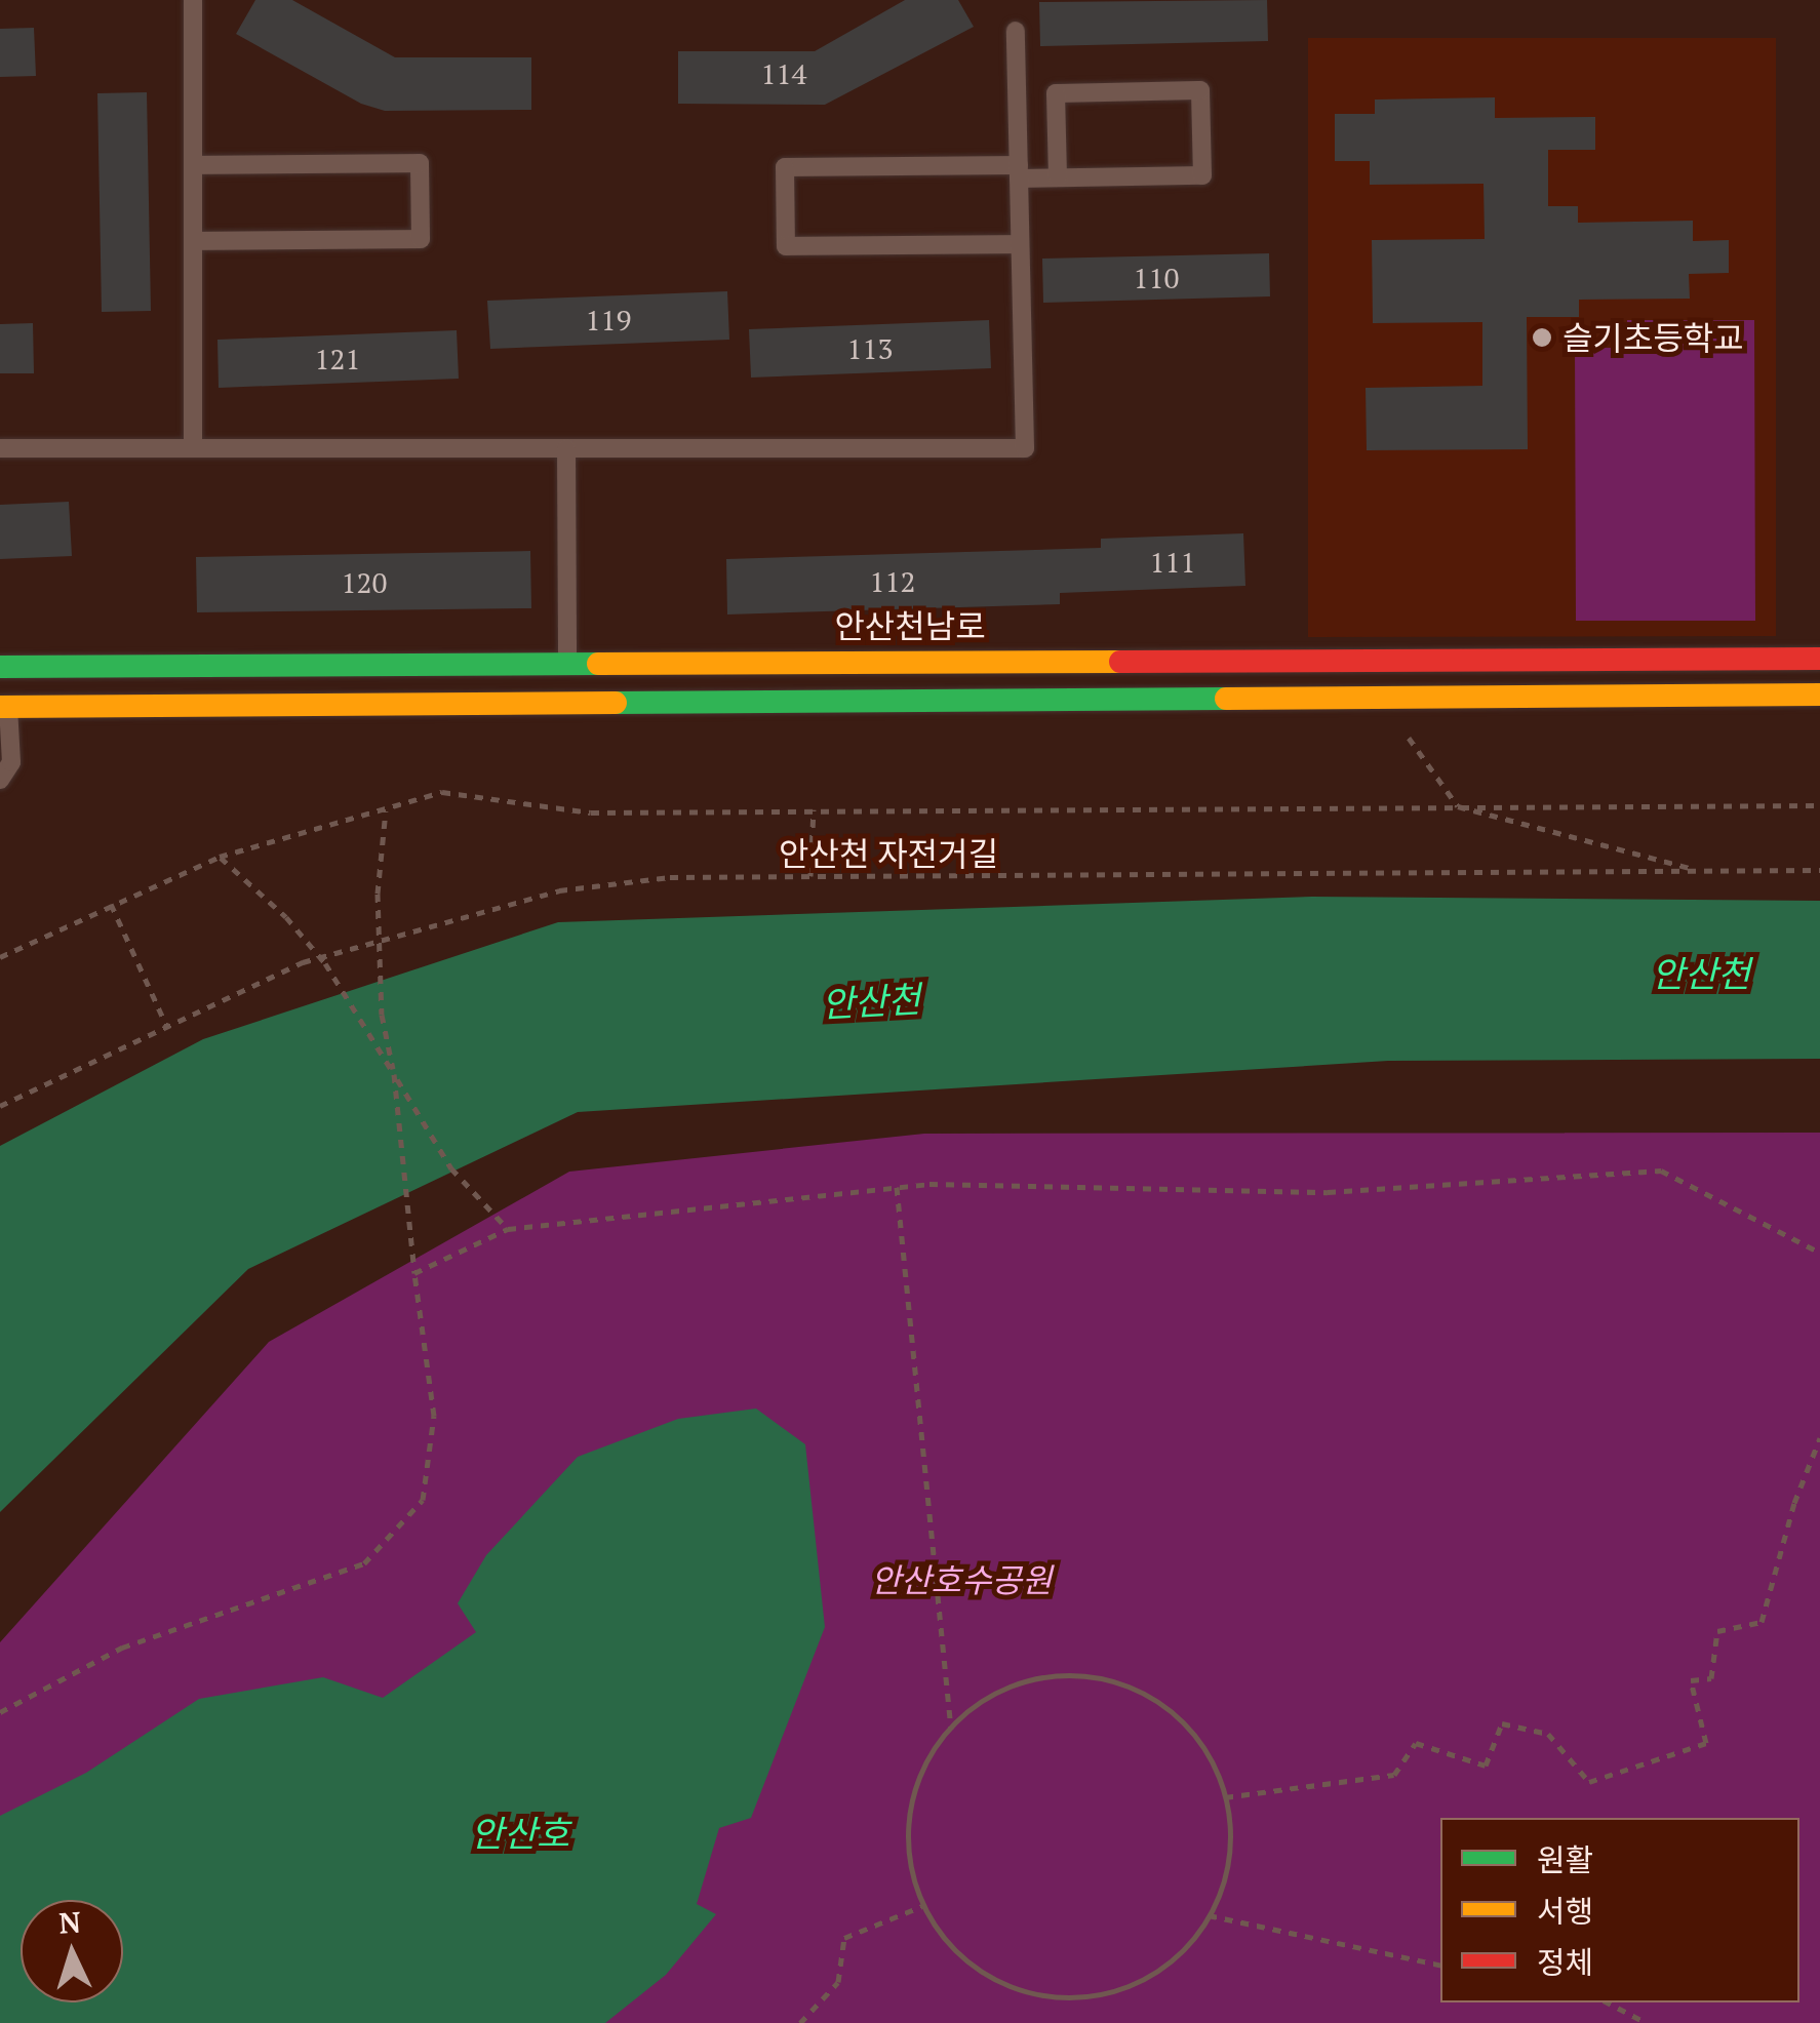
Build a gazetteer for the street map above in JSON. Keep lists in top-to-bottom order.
{
  "streets": {
    "street": ["안산천남로"],
    "path": ["안산천 자전거길"]
  },
  "water": ["안산천", "안산호"],
  "parks": ["안산호수공원"],
  "places": ["슬기초등학교"],
  "house_numbers": [
    "114",
    "110",
    "119",
    "113",
    "121",
    "111",
    "112",
    "120"
  ],
  "legend": ["원활", "서행", "정체"],
  "north": "top"
}
